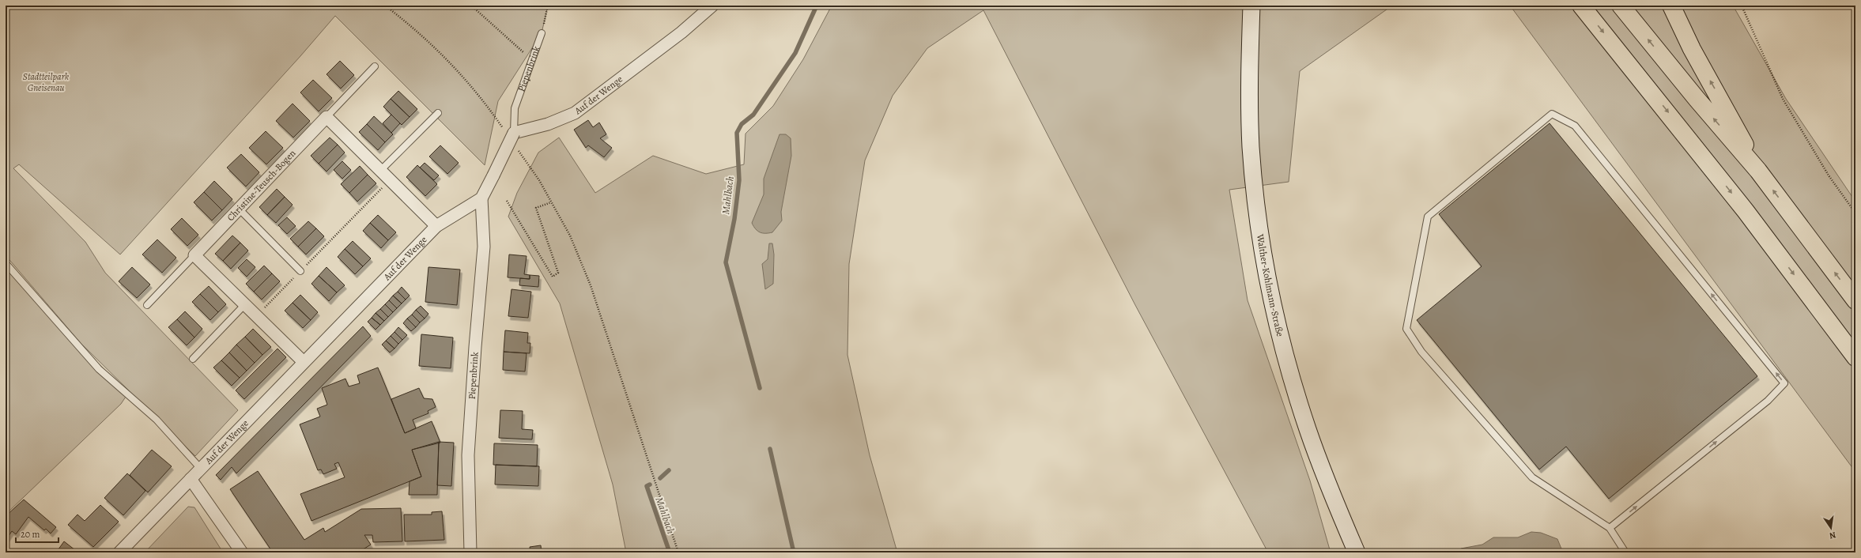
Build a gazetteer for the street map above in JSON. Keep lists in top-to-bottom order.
{
  "streets": {
    "main road": ["Walther-Kohlmann-Straße"],
    "street": ["Piepenbrink", "Auf der Wenge", "Christine-Teusch-Bogen"]
  },
  "crossings": [
    ["Piepenbrink", "Auf der Wenge"]
  ],
  "water": ["Mahlbach"],
  "parks": ["Stadtteilpark Gneisenau"],
  "scale_bar": "20 m",
  "north": "bottom"
}
